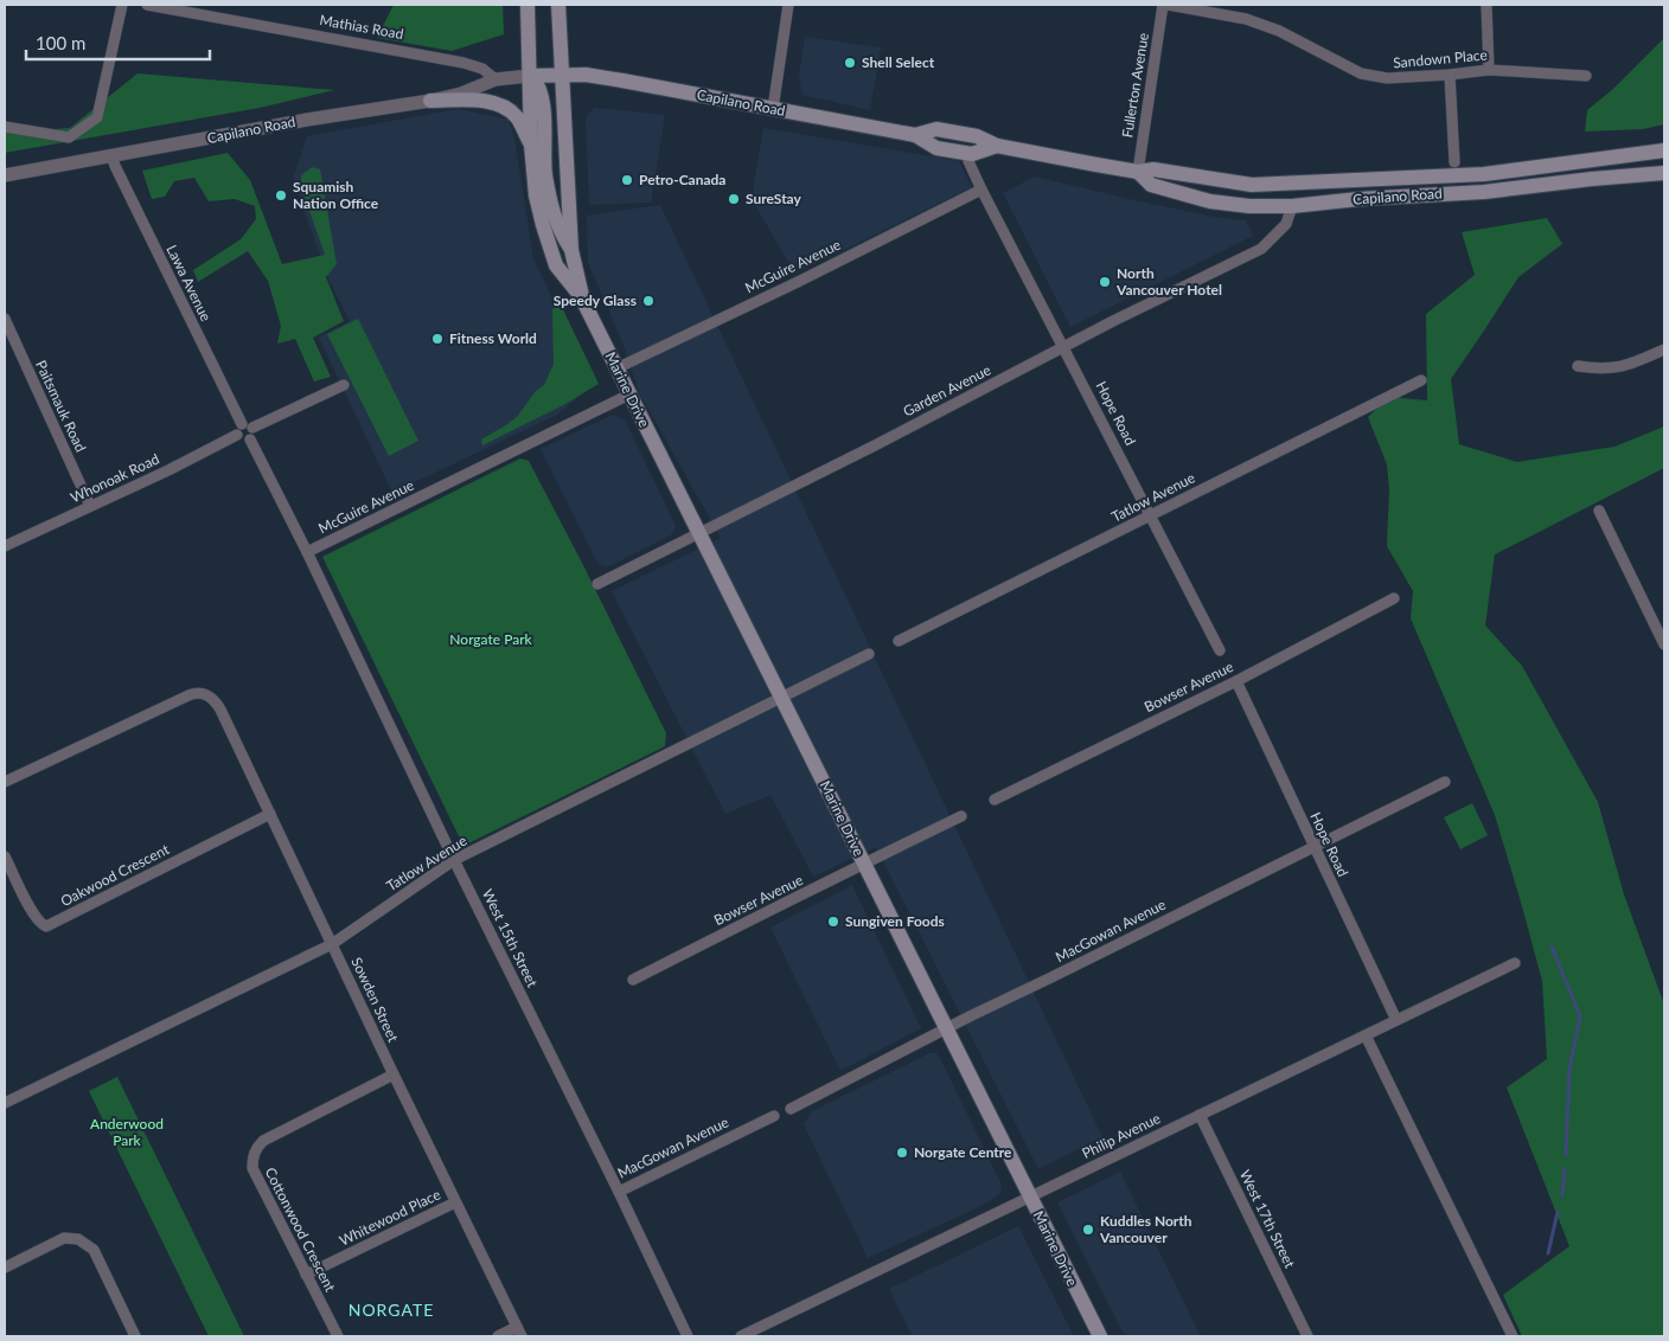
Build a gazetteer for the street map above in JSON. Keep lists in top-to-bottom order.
{
  "streets": {
    "main road": ["Capilano Road", "Marine Drive"],
    "street": [
      "Mathias Road",
      "Sandown Place",
      "Fullerton Avenue",
      "McGuire Avenue",
      "Lawa Avenue",
      "Garden Avenue",
      "Paitsmauk Road",
      "Hope Road",
      "Whonoak Road",
      "Tatlow Avenue",
      "Bowser Avenue",
      "Oakwood Crescent",
      "MacGowan Avenue",
      "West 15th Street",
      "Sowden Street",
      "Philip Avenue",
      "Whitewood Place",
      "West 17th Street",
      "Cottonwood Crescent"
    ]
  },
  "crossings": [
    ["Mathias Road", "Capilano Road"],
    ["Fullerton Avenue", "Capilano Road"],
    ["Capilano Road", "Lawa Avenue"],
    ["Capilano Road", "Marine Drive"],
    ["Capilano Road", "Garden Avenue"],
    ["Capilano Road", "Hope Road"],
    ["McGuire Avenue", "Marine Drive"],
    ["McGuire Avenue", "Hope Road"],
    ["McGuire Avenue", "West 15th Street"],
    ["Lawa Avenue", "Whonoak Road"],
    ["Marine Drive", "Garden Avenue"],
    ["Marine Drive", "Tatlow Avenue"],
    ["Marine Drive", "Bowser Avenue"],
    ["Marine Drive", "MacGowan Avenue"],
    ["Marine Drive", "Philip Avenue"],
    ["Garden Avenue", "Hope Road"],
    ["Paitsmauk Road", "Whonoak Road"],
    ["Hope Road", "Tatlow Avenue"],
    ["Hope Road", "Bowser Avenue"],
    ["Hope Road", "MacGowan Avenue"],
    ["Hope Road", "Philip Avenue"],
    ["Tatlow Avenue", "West 15th Street"],
    ["Tatlow Avenue", "Sowden Street"],
    ["Oakwood Crescent", "Sowden Street"],
    ["MacGowan Avenue", "West 15th Street"],
    ["Sowden Street", "Whitewood Place"],
    ["Sowden Street", "Cottonwood Crescent"],
    ["Philip Avenue", "West 17th Street"],
    ["Whitewood Place", "Cottonwood Crescent"]
  ],
  "districts": ["NORGATE"],
  "parks": ["Norgate Park", "Anderwood Park"],
  "places": [
    "Shell Select",
    "Petro-Canada",
    "Squamish Nation Office",
    "SureStay",
    "North Vancouver Hotel",
    "Speedy Glass",
    "Fitness World",
    "Sungiven Foods",
    "Norgate Centre",
    "Kuddles North Vancouver"
  ],
  "scale_bar": "100 m"
}
